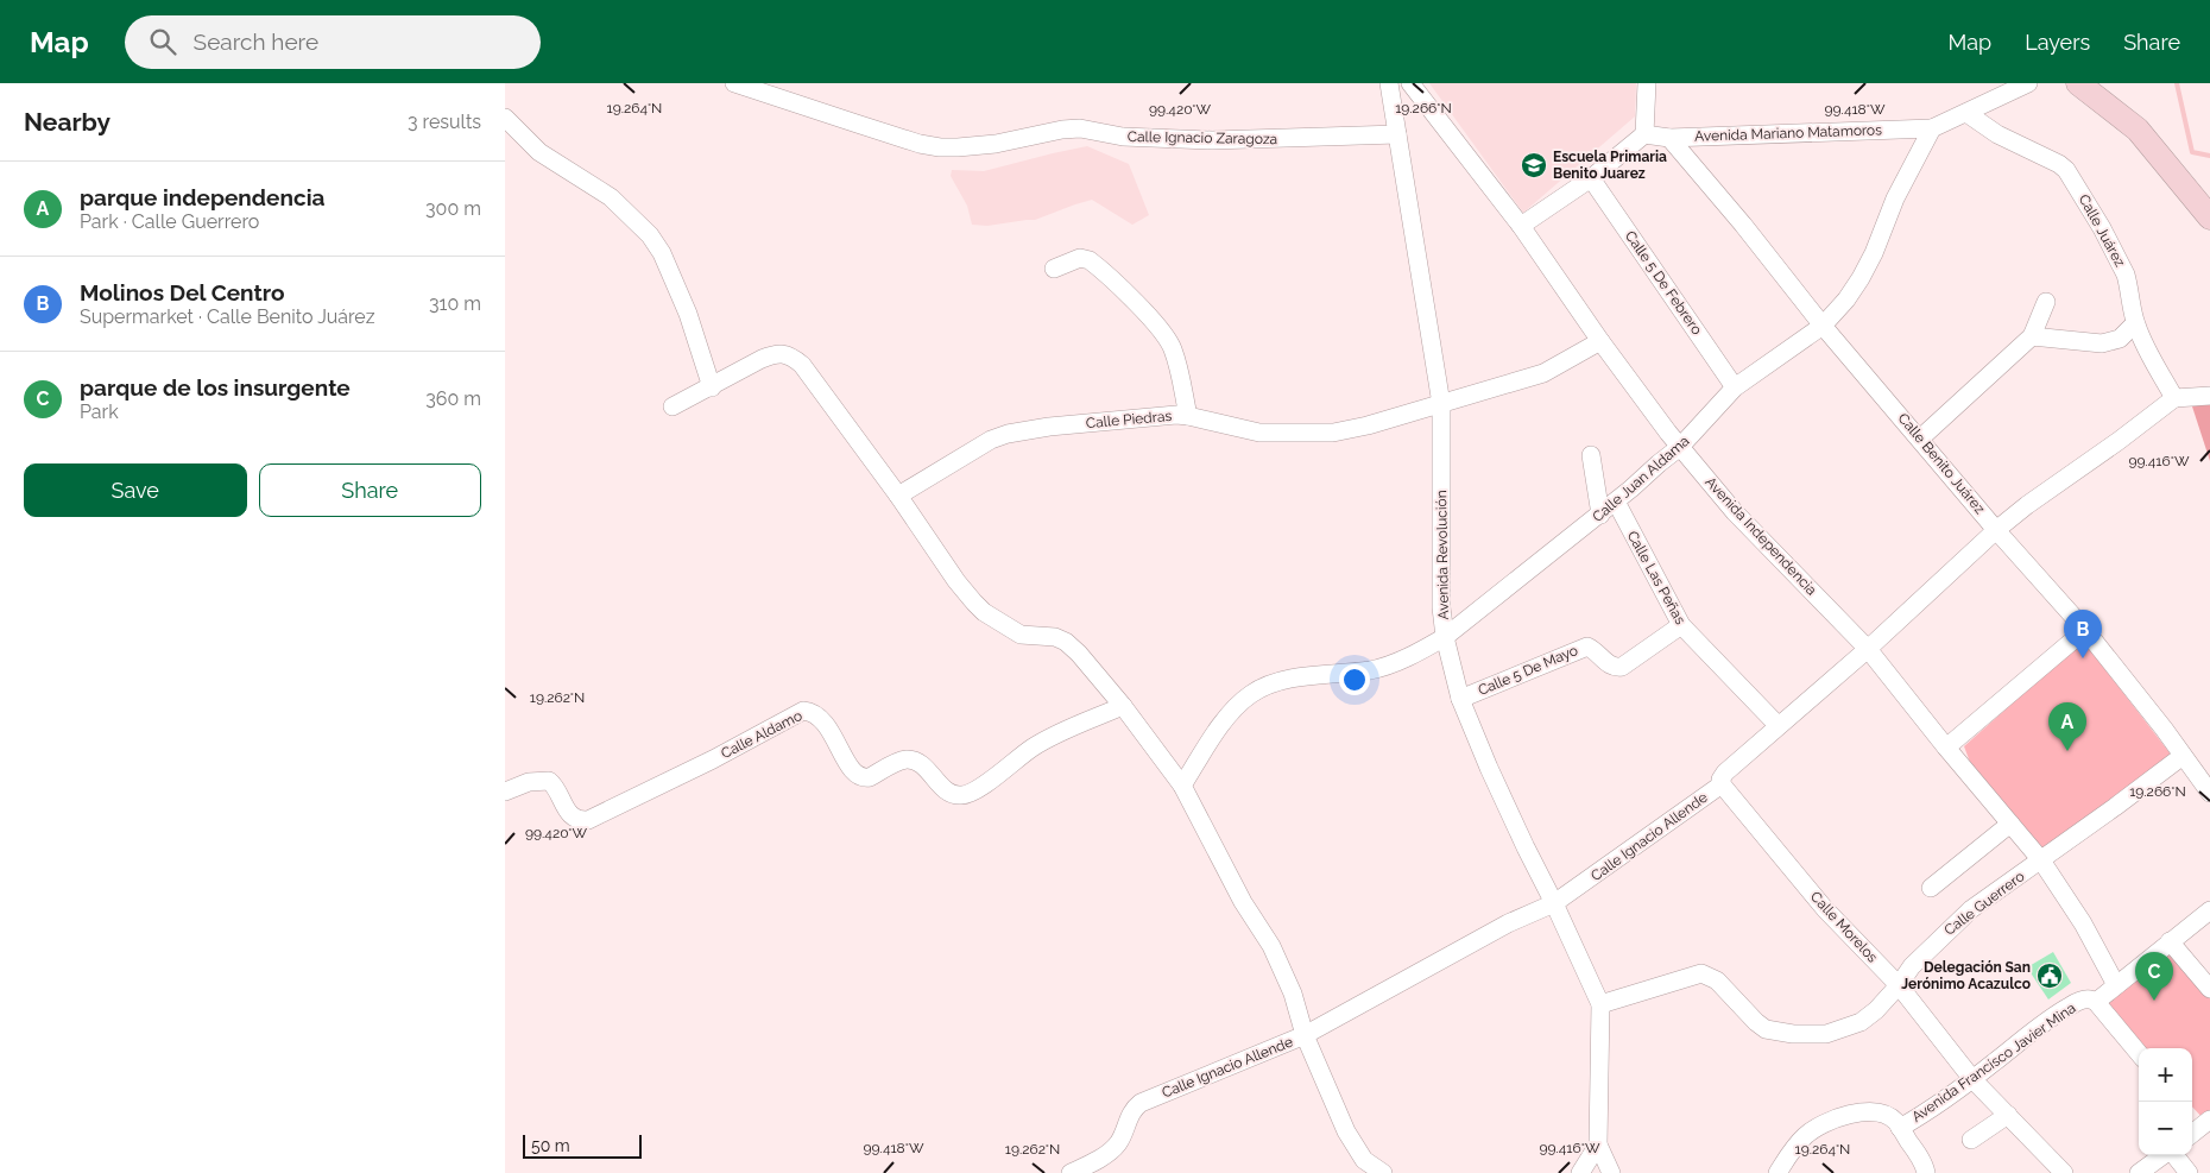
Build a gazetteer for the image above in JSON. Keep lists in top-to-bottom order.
{
  "streets": {
    "street": [
      "Avenida Mariano Matamoros",
      "Calle Ignacio Zaragoza",
      "Calle Juárez",
      "Calle 5 De Febrero",
      "Calle Piedras",
      "Calle Benito Juárez",
      "Calle Juan Aldama",
      "Avenida Independencia",
      "Avenida Revolución",
      "Calle Las Peñas",
      "Calle 5 De Mayo",
      "Calle Aldamo",
      "Calle Ignacio Allende",
      "Calle Guerrero",
      "Calle Morelos",
      "Avenida Francisco Javier Mina"
    ]
  },
  "crossings": [
    ["Avenida Mariano Matamoros", "Calle Benito Juárez"],
    ["Avenida Mariano Matamoros", "Calle Juan Aldama"],
    ["Calle Ignacio Zaragoza", "Avenida Revolución"],
    ["Calle Juárez", "Calle Ignacio Allende"],
    ["Calle 5 De Febrero", "Calle Juan Aldama"],
    ["Calle Piedras", "Avenida Independencia"],
    ["Calle Piedras", "Avenida Revolución"],
    ["Calle Benito Juárez", "Calle Juan Aldama"],
    ["Calle Benito Juárez", "Calle Ignacio Allende"],
    ["Calle Benito Juárez", "Calle Guerrero"],
    ["Calle Juan Aldama", "Avenida Independencia"],
    ["Calle Juan Aldama", "Avenida Revolución"],
    ["Calle Juan Aldama", "Calle Las Peñas"],
    ["Avenida Independencia", "Calle Ignacio Allende"],
    ["Avenida Independencia", "Calle Guerrero"],
    ["Avenida Independencia", "Avenida Francisco Javier Mina"],
    ["Avenida Revolución", "Calle 5 De Mayo"],
    ["Avenida Revolución", "Calle Ignacio Allende"],
    ["Avenida Revolución", "Calle Guerrero"],
    ["Calle Las Peñas", "Calle 5 De Mayo"],
    ["Calle Las Peñas", "Calle Ignacio Allende"],
    ["Calle Ignacio Allende", "Calle Morelos"],
    ["Calle Guerrero", "Calle Morelos"],
    ["Calle Morelos", "Avenida Francisco Javier Mina"]
  ],
  "places": {
    "school or university": ["Escuela Primaria Benito Juarez"],
    "public building": ["Delegación San Jerónimo Acazulco"]
  },
  "scale_bar": "50 m",
  "page": {
    "header": "Map",
    "search": "Search here",
    "nav": ["Map", "Layers", "Share"],
    "heading": ["Nearby", "3 results"],
    "list": [
      {
        "mark": "A",
        "name": "parque independencia",
        "note": "Park · Calle Guerrero",
        "value": "300 m"
      },
      {
        "mark": "B",
        "name": "Molinos Del Centro",
        "note": "Supermarket · Calle Benito Juárez",
        "value": "310 m"
      },
      {
        "mark": "C",
        "name": "parque de los insurgente",
        "note": "Park",
        "value": "360 m"
      }
    ],
    "buttons": ["Save", "Share"],
    "pins": ["B", "A", "C"],
    "map_buttons": ["+", "−"],
    "scale": "50 m"
  },
  "coordinates": [
    "19.264°N",
    "19.266°N",
    "99.420°W",
    "99.418°W",
    "99.416°W",
    "19.262°N"
  ]
}
